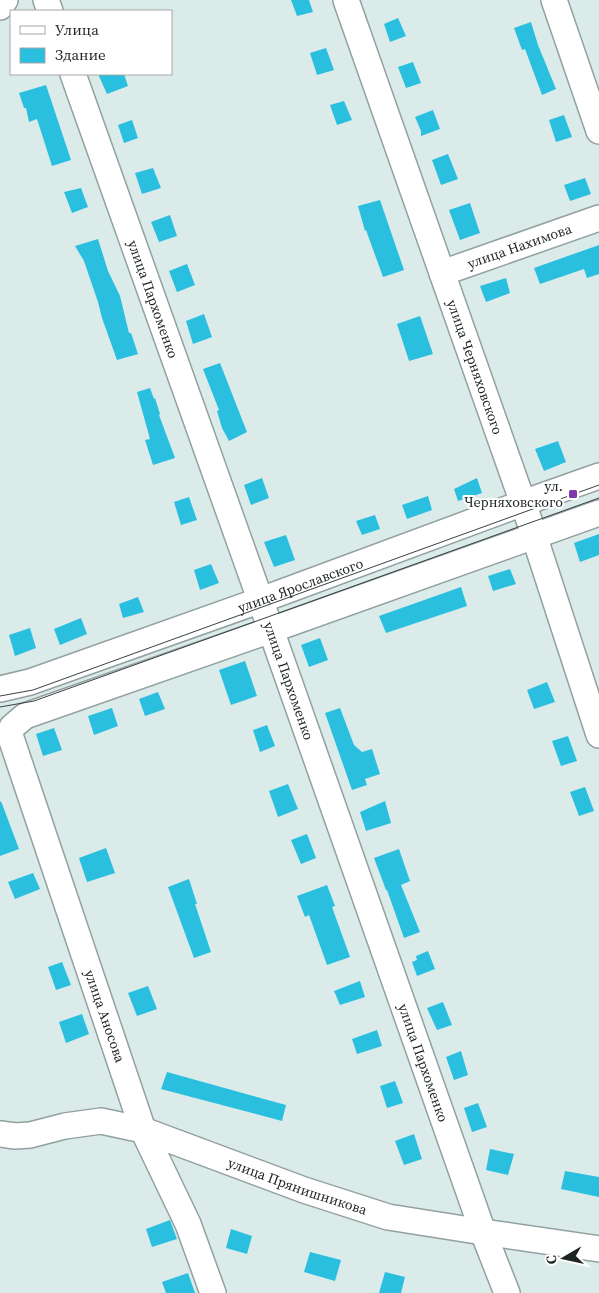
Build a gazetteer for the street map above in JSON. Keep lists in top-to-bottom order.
{
  "streets": {
    "street": [
      "улица Нахимова",
      "улица Пархоменко",
      "улица Черняховского",
      "улица Ярославского",
      "улица Аносова",
      "улица Прянишникова"
    ]
  },
  "crossings": [
    ["улица Нахимова", "улица Черняховского"],
    ["улица Пархоменко", "улица Ярославского"],
    ["улица Пархоменко", "улица Аносова"],
    ["улица Пархоменко", "улица Прянишникова"],
    ["улица Черняховского", "улица Ярославского"],
    ["улица Аносова", "улица Прянишникова"]
  ],
  "places": {
    "transit": ["ул. Черняховского"]
  },
  "legend": ["Улица", "Здание"],
  "north": "left"
}
